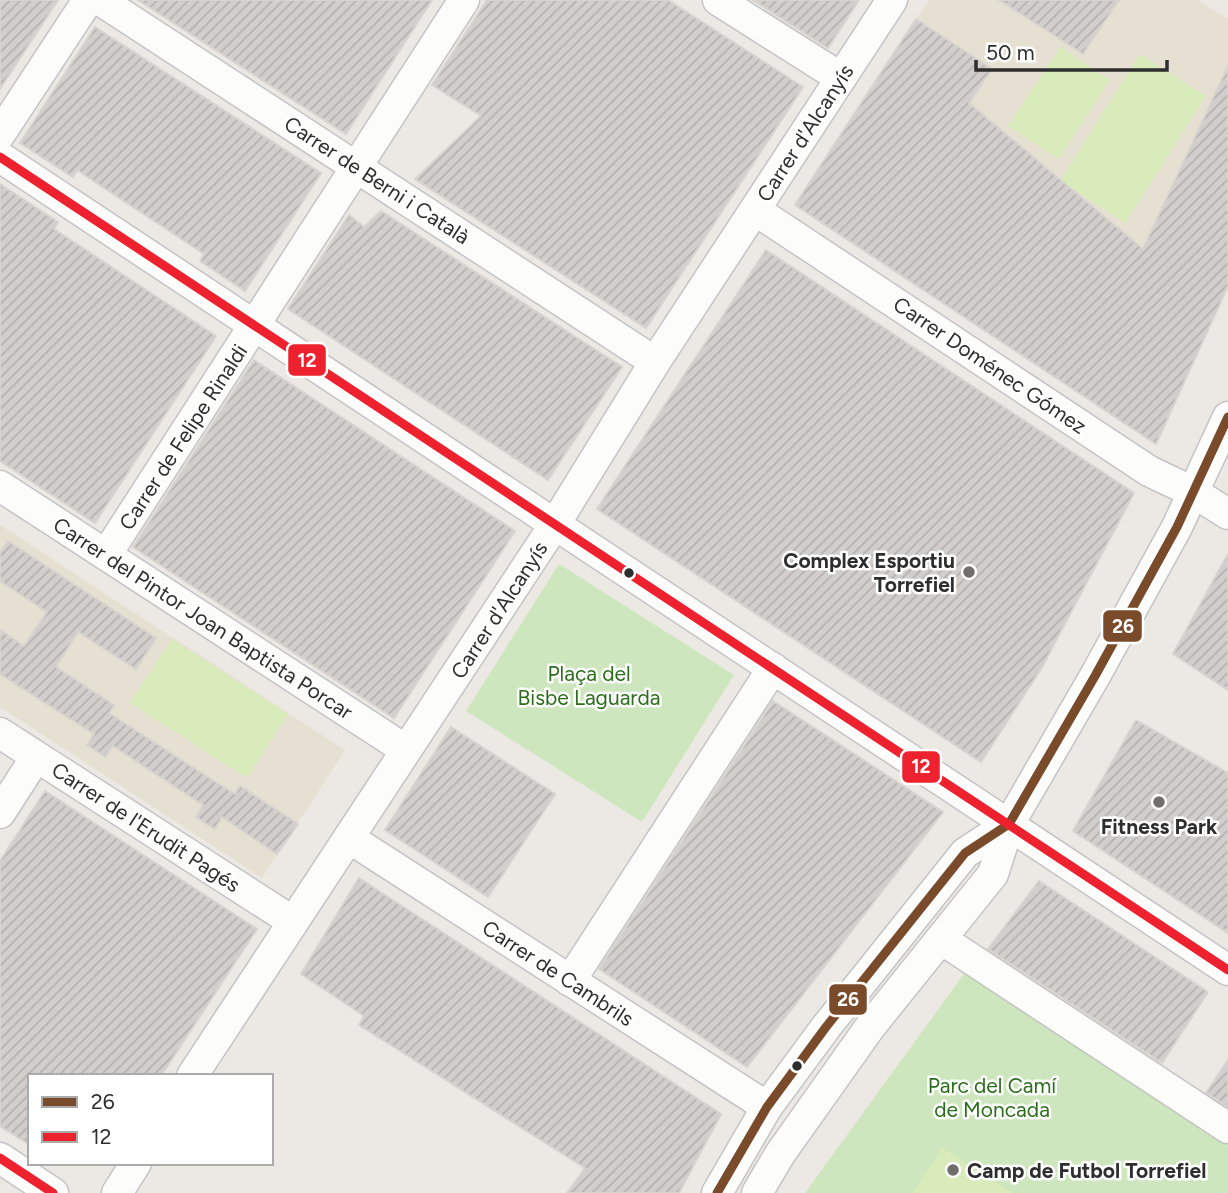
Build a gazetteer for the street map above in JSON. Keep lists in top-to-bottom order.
{
  "streets": {
    "street": [
      "Carrer d'Alcanyís",
      "Carrer de Berni i Català",
      "Carrer Doménec Gómez",
      "Carrer de Felipe Rinaldi",
      "Carrer del Pintor Joan Baptista Porcar",
      "Carrer de l'Erudit Pagés",
      "Carrer de Cambrils"
    ]
  },
  "crossings": [
    ["Carrer d'Alcanyís", "Carrer de Berni i Català"],
    ["Carrer d'Alcanyís", "Carrer Doménec Gómez"],
    ["Carrer d'Alcanyís", "Carrer del Pintor Joan Baptista Porcar"],
    ["Carrer d'Alcanyís", "Carrer de l'Erudit Pagés"],
    ["Carrer d'Alcanyís", "Carrer de Cambrils"],
    ["Carrer de Berni i Català", "Carrer de Felipe Rinaldi"],
    ["Carrer de Felipe Rinaldi", "Carrer del Pintor Joan Baptista Porcar"]
  ],
  "parks": ["Plaça del Bisbe Laguarda", "Parc del Camí de Moncada"],
  "places": ["Complex Esportiu Torrefiel", "Fitness Park", "Camp de Futbol Torrefiel"],
  "lines": ["transit line 12", "transit line 26"],
  "legend": ["26", "12"],
  "scale_bar": "50 m"
}
